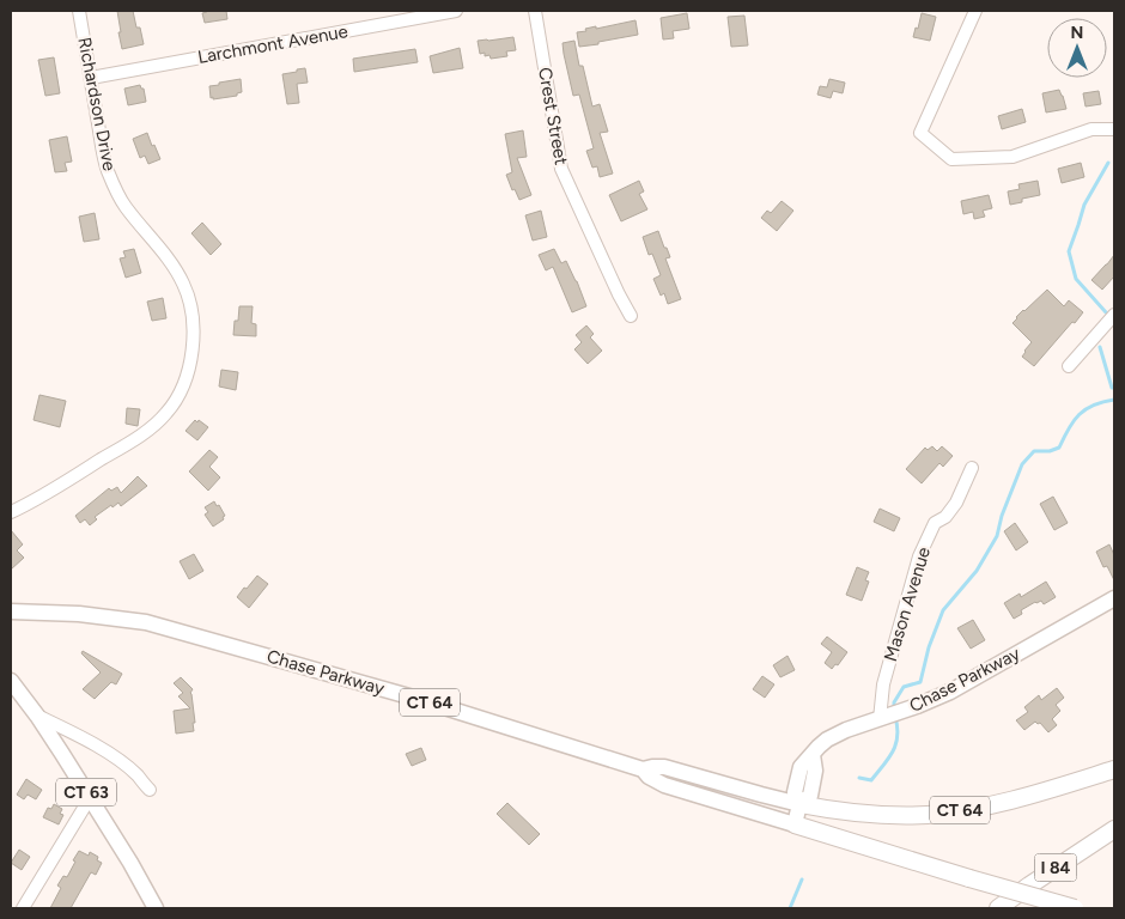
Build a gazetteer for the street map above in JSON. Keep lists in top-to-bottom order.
{
  "streets": {
    "highway": ["CT 64", "I 84"],
    "main road": ["Chase Parkway", "CT 63"],
    "street": [
      "Larchmont Avenue",
      "Richardson Drive",
      "Crest Street",
      "Mason Avenue"
    ]
  },
  "crossings": [
    ["Larchmont Avenue", "Richardson Drive"],
    ["Mason Avenue", "Chase Parkway"],
    ["Chase Parkway", "CT 64"]
  ],
  "north": "top"
}
